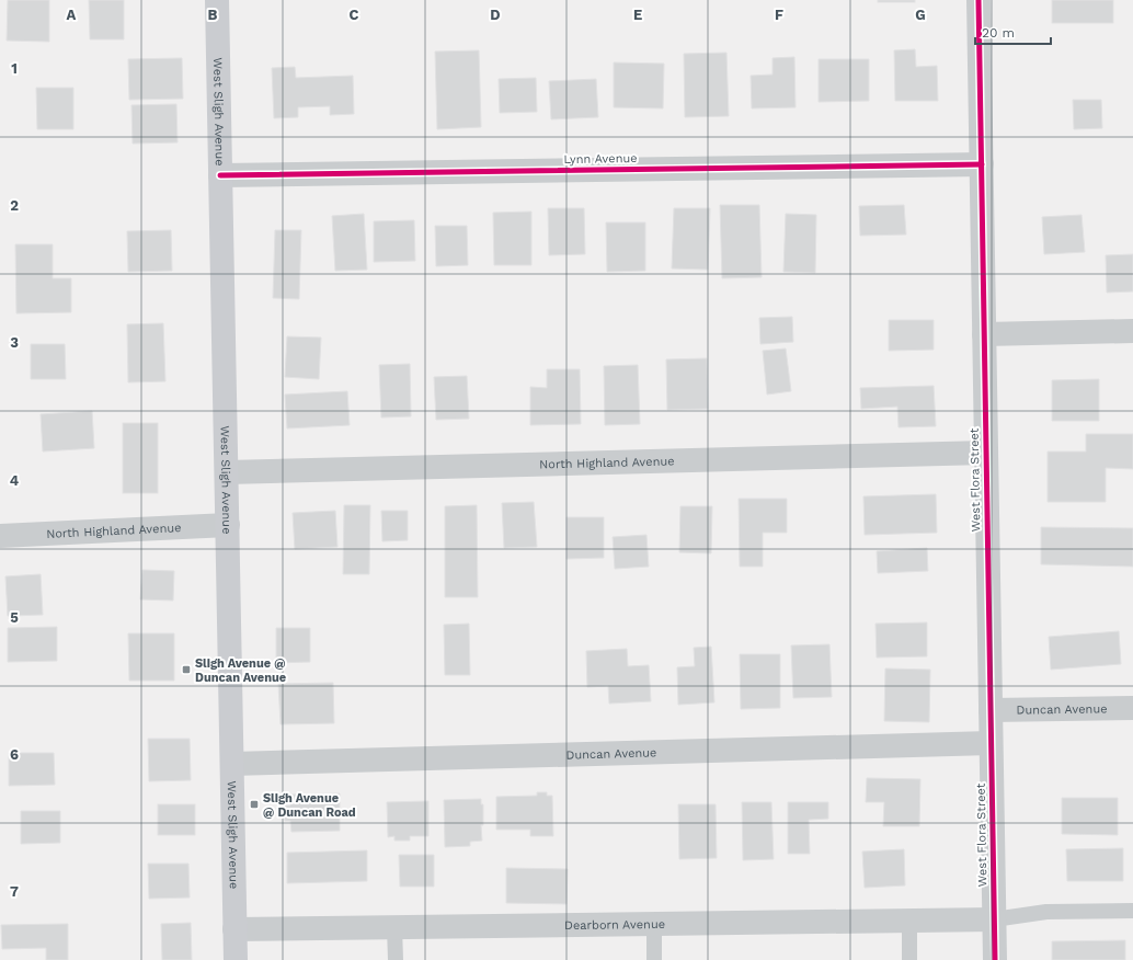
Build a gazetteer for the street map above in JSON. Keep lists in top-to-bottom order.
{
  "streets": {
    "main road": ["West Sligh Avenue"],
    "street": [
      "Lynn Avenue",
      "North Highland Avenue",
      "West Flora Street",
      "Duncan Avenue",
      "Dearborn Avenue"
    ]
  },
  "crossings": [
    ["West Sligh Avenue", "Lynn Avenue"],
    ["West Sligh Avenue", "North Highland Avenue"],
    ["West Sligh Avenue", "Duncan Avenue"],
    ["West Sligh Avenue", "Dearborn Avenue"],
    ["Lynn Avenue", "West Flora Street"],
    ["North Highland Avenue", "West Flora Street"],
    ["West Flora Street", "Duncan Avenue"],
    ["West Flora Street", "Dearborn Avenue"]
  ],
  "places": {
    "transit": ["Sligh Avenue @ Duncan Avenue", "Sligh Avenue @ Duncan Road"]
  },
  "scale_bar": "20 m",
  "grid": {
    "columns": [
      "A",
      "B",
      "C",
      "D",
      "E",
      "F",
      "G"
    ],
    "rows": [
      "1",
      "2",
      "3",
      "4",
      "5",
      "6",
      "7"
    ]
  }
}
